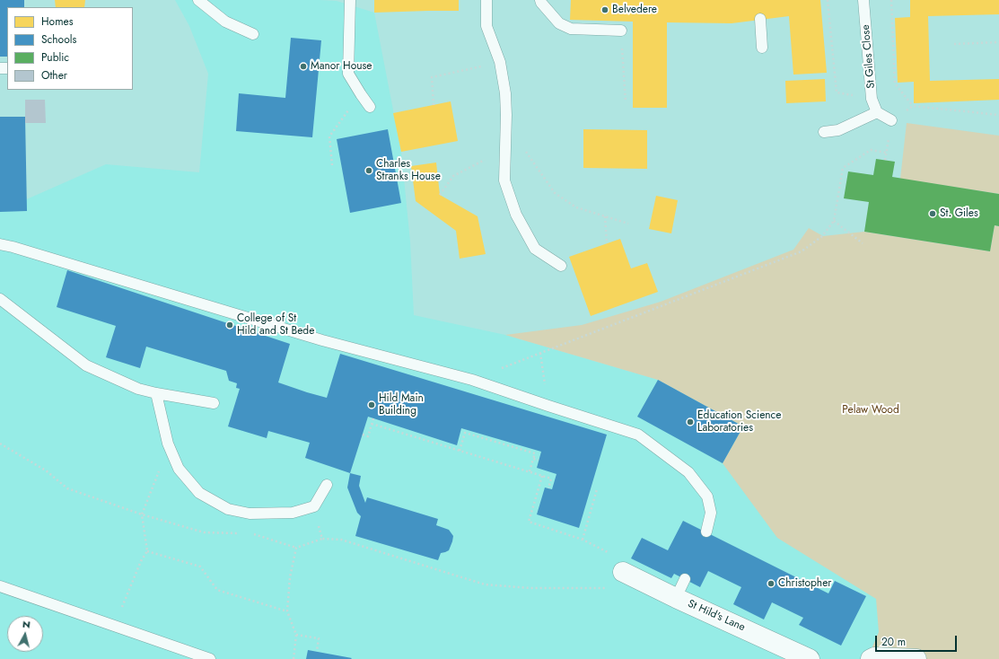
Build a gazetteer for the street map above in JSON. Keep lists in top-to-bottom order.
{
  "streets": {
    "street": ["St Hild's Lane"],
    "lane": ["St Giles Close"]
  },
  "parks": ["Pelaw Wood"],
  "places": [
    "Belvedere",
    "Manor House",
    "Charles Stranks House",
    "St. Giles",
    "College of St Hild and St Bede",
    "Hild Main Building",
    "Education Science Laboratories",
    "Christopher"
  ],
  "legend": [
    "Homes",
    "Schools",
    "Public",
    "Other"
  ],
  "scale_bar": "20 m",
  "north": "top"
}
